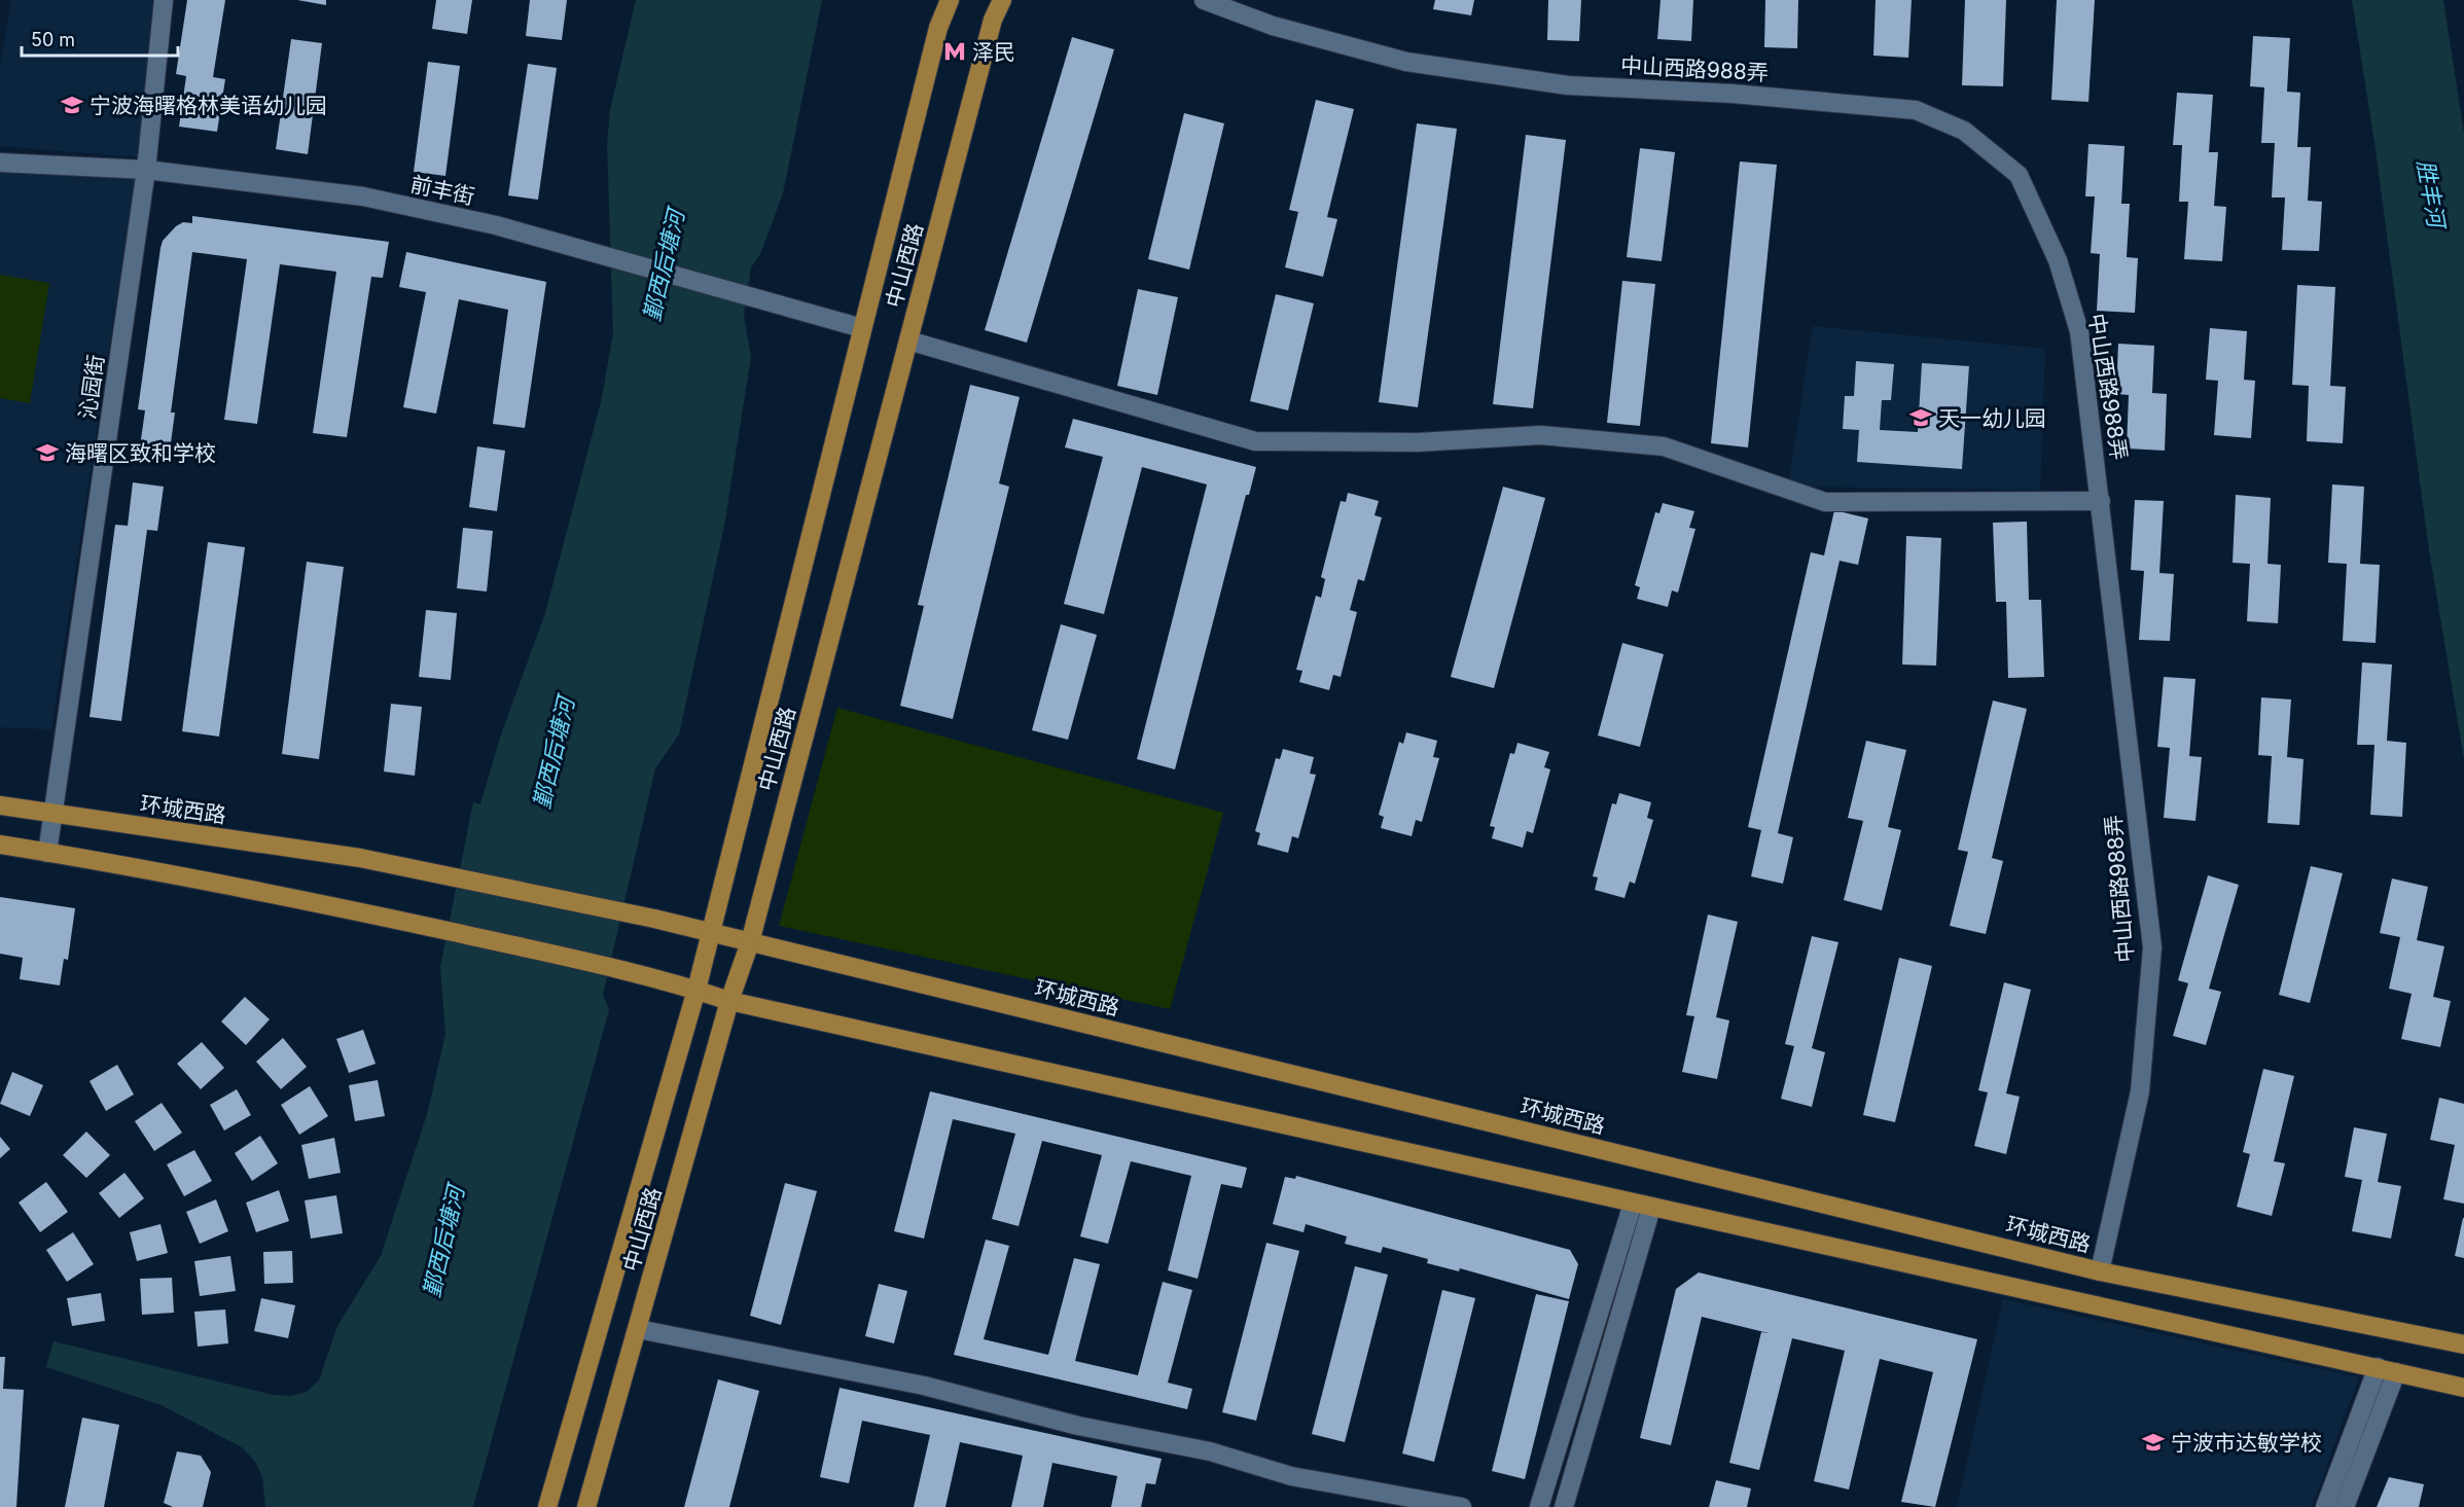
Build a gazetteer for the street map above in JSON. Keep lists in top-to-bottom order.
{
  "streets": {
    "main road": ["中山西路", "环城西路"],
    "street": ["中山西路988弄", "前丰街", "沁园街"]
  },
  "crossings": [
    ["中山西路988弄", "环城西路"],
    ["前丰街", "中山西路"],
    ["前丰街", "沁园街"],
    ["中山西路", "环城西路"],
    ["沁园街", "环城西路"]
  ],
  "water": ["胜丰河", "鄞西后塘河"],
  "places": {
    "metro station": ["泽民"],
    "school or university": [
      "宁波海曙格林美语幼儿园",
      "天一幼儿园",
      "海曙区致和学校",
      "宁波市达敏学校"
    ]
  },
  "scale_bar": "50 m"
}
